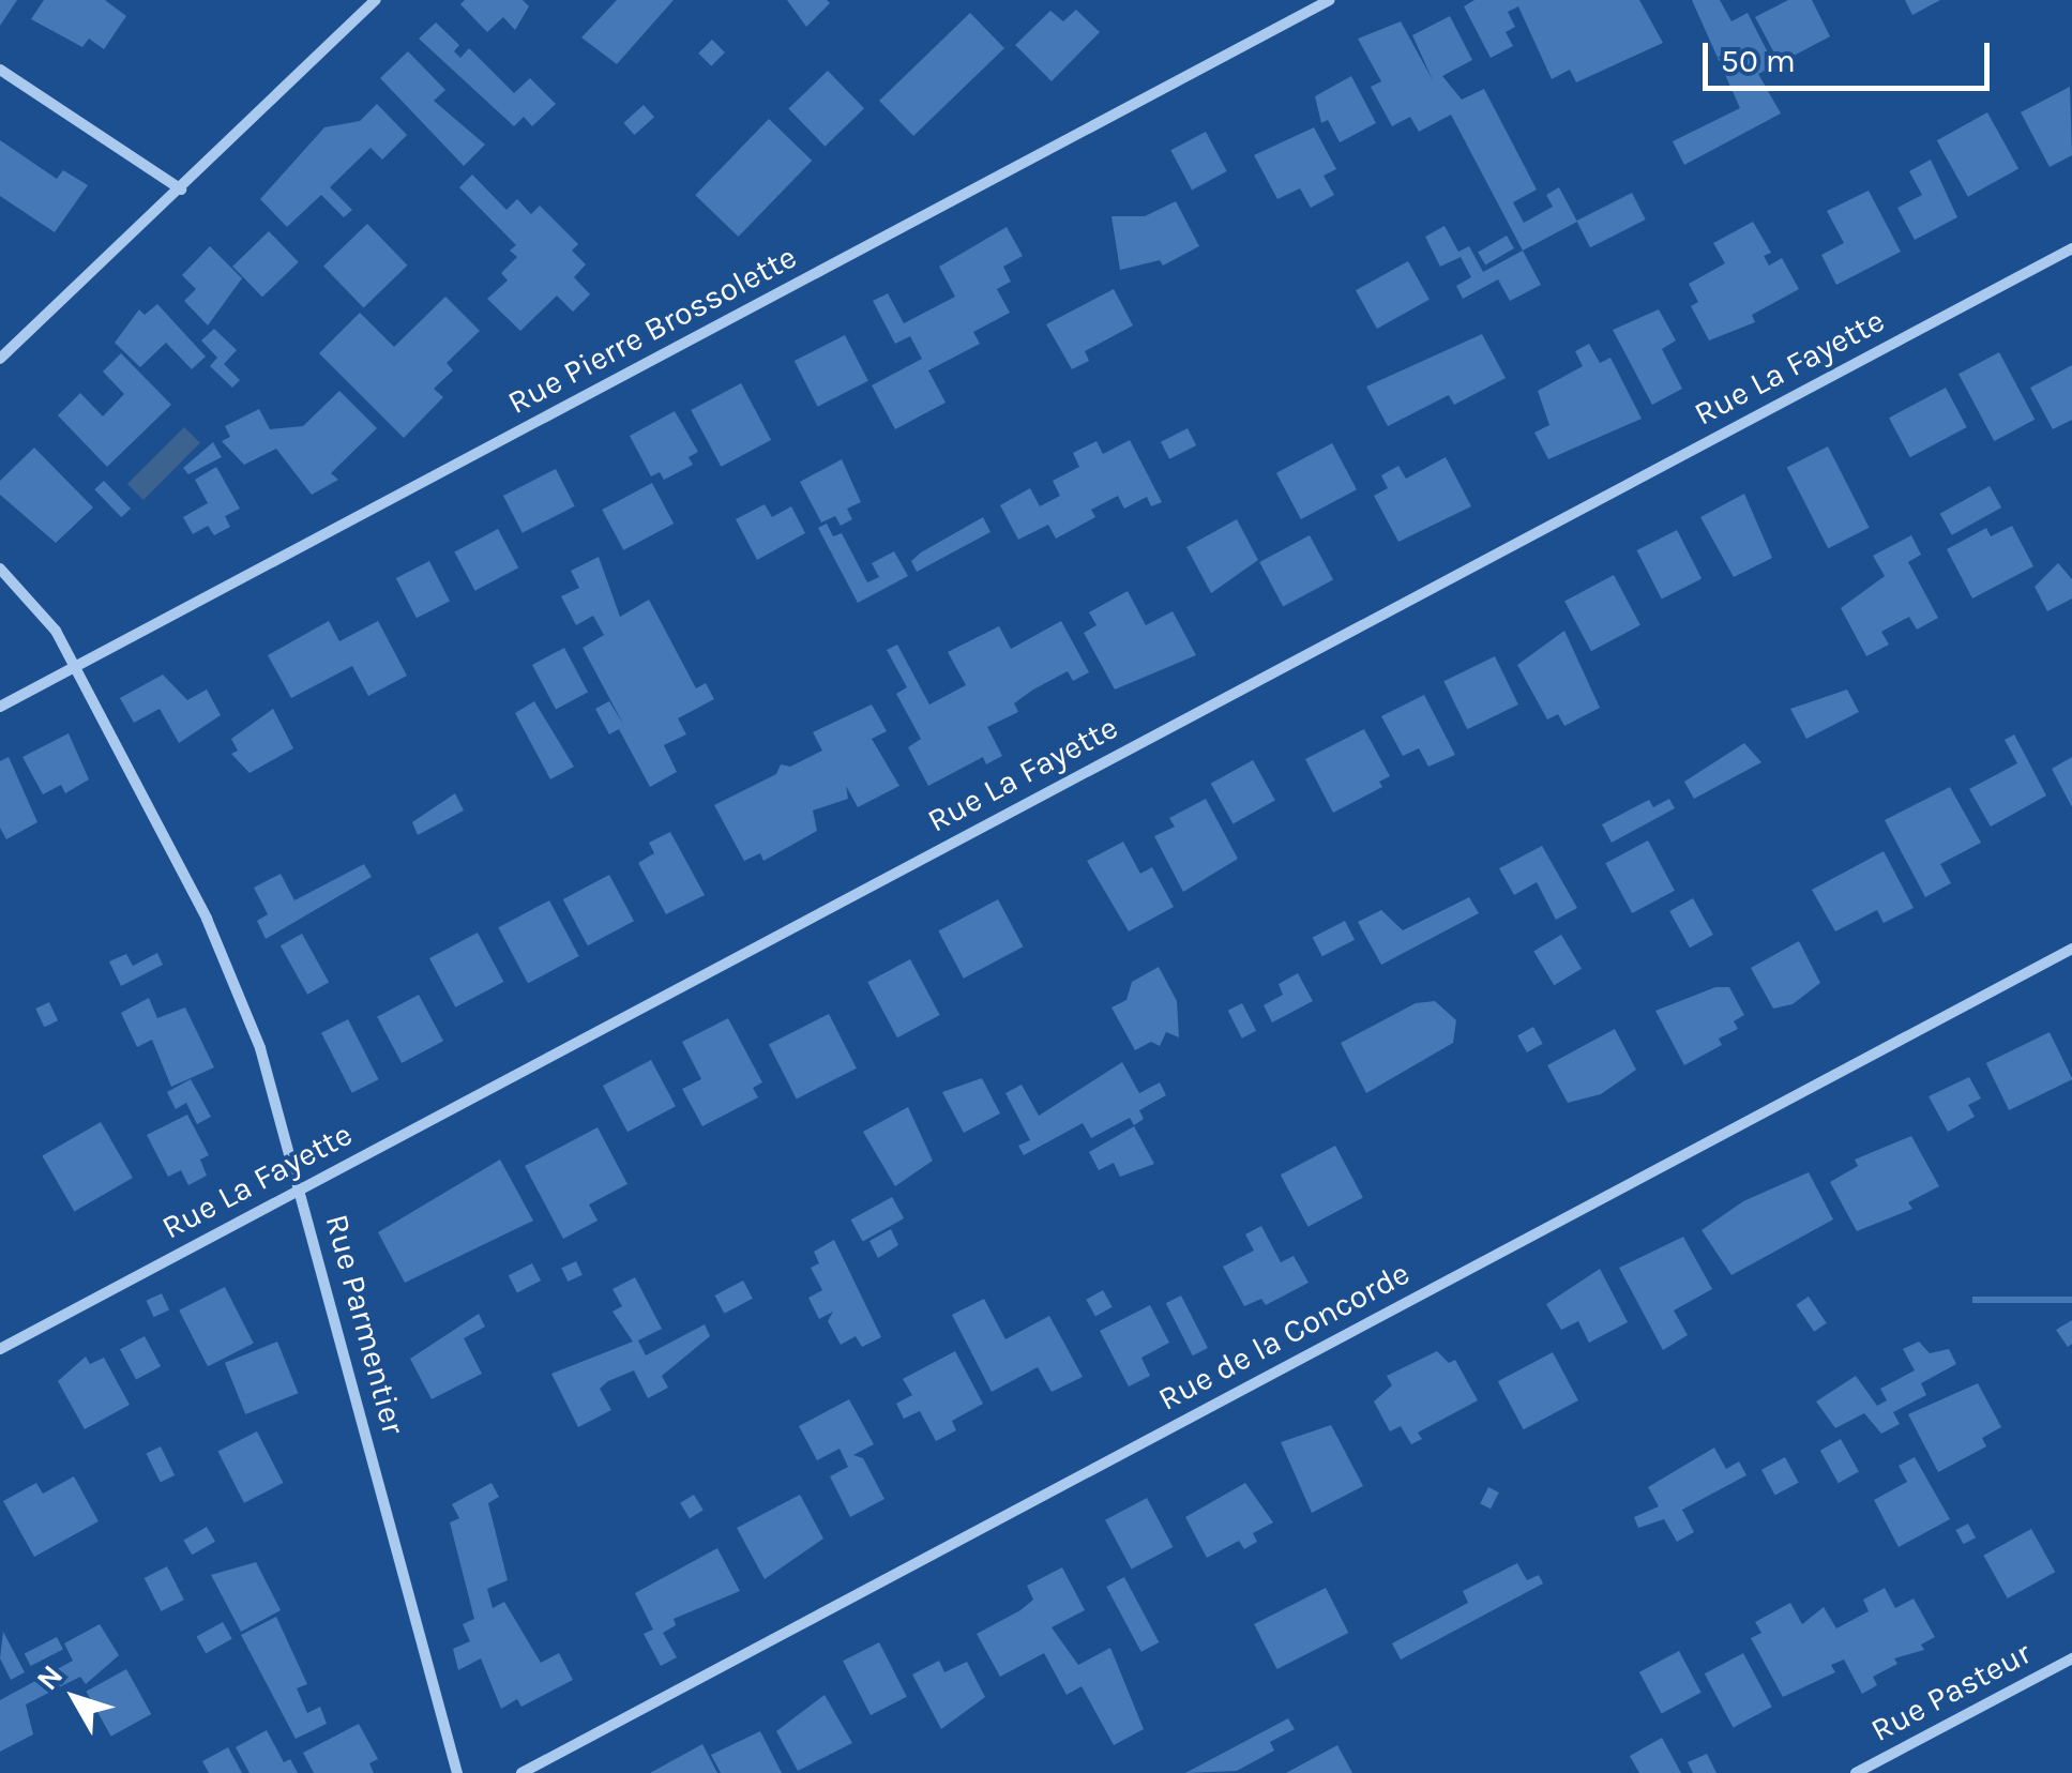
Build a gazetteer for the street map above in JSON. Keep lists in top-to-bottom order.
{
  "streets": {
    "street": [
      "Rue Pierre Brossolette",
      "Rue La Fayette",
      "Rue Parmentier",
      "Rue de la Concorde",
      "Rue Pasteur"
    ]
  },
  "crossings": [
    ["Rue Pierre Brossolette", "Rue Parmentier"],
    ["Rue La Fayette", "Rue Parmentier"]
  ],
  "scale_bar": "50 m",
  "north": "top left"
}
